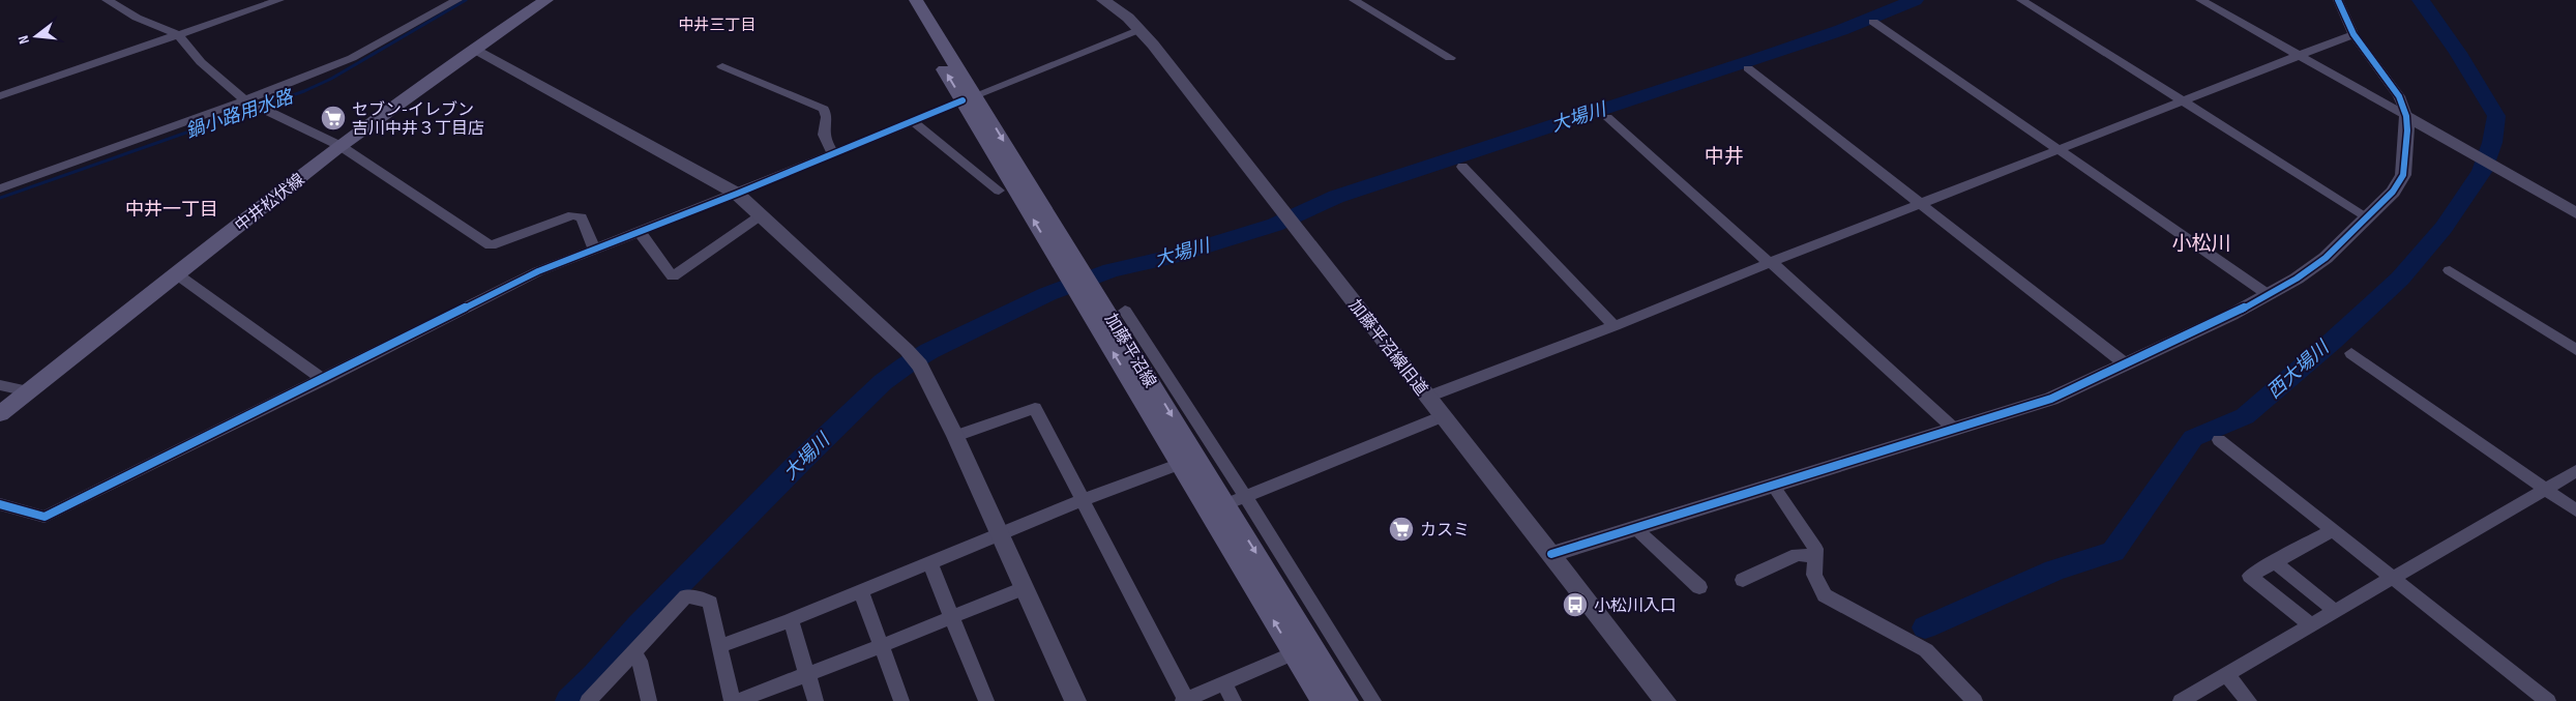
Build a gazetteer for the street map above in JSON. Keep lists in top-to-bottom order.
{
  "streets": {
    "main road": ["中井松伏線", "加藤平沼線"],
    "street": ["加藤平沼線旧道"]
  },
  "districts": [
    "中井三丁目",
    "中井",
    "中井一丁目",
    "小松川"
  ],
  "water": ["鍋小路用水路", "大場川", "西大場川"],
  "places": {
    "supermarket": ["セブン-イレブン 吉川中井３丁目店", "カスミ"],
    "bus stop": ["小松川入口"]
  },
  "north": "left"
}
